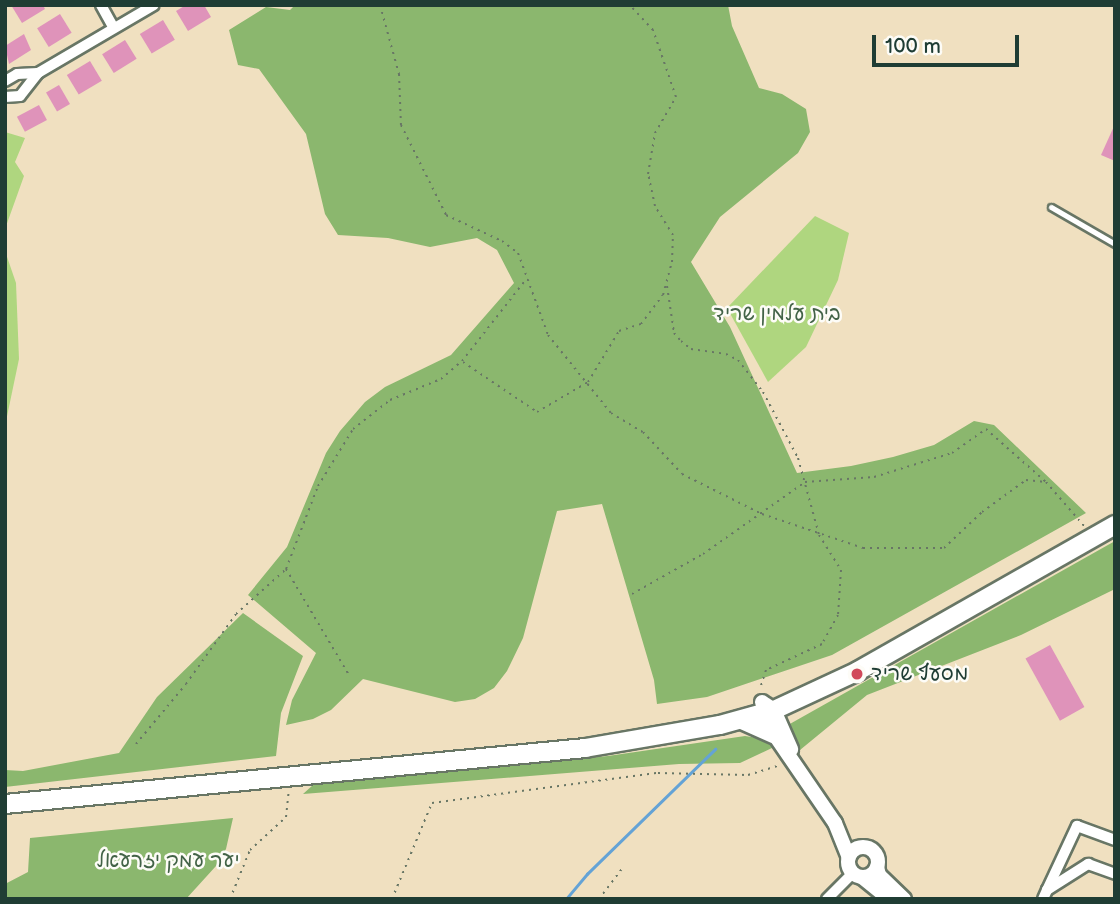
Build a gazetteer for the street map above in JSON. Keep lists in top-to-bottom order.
{
  "parks": ["בית עלמין שריד", "יער עמק יזרעאל"],
  "places": ["מסעף שריד"],
  "scale_bar": "100 m"
}
